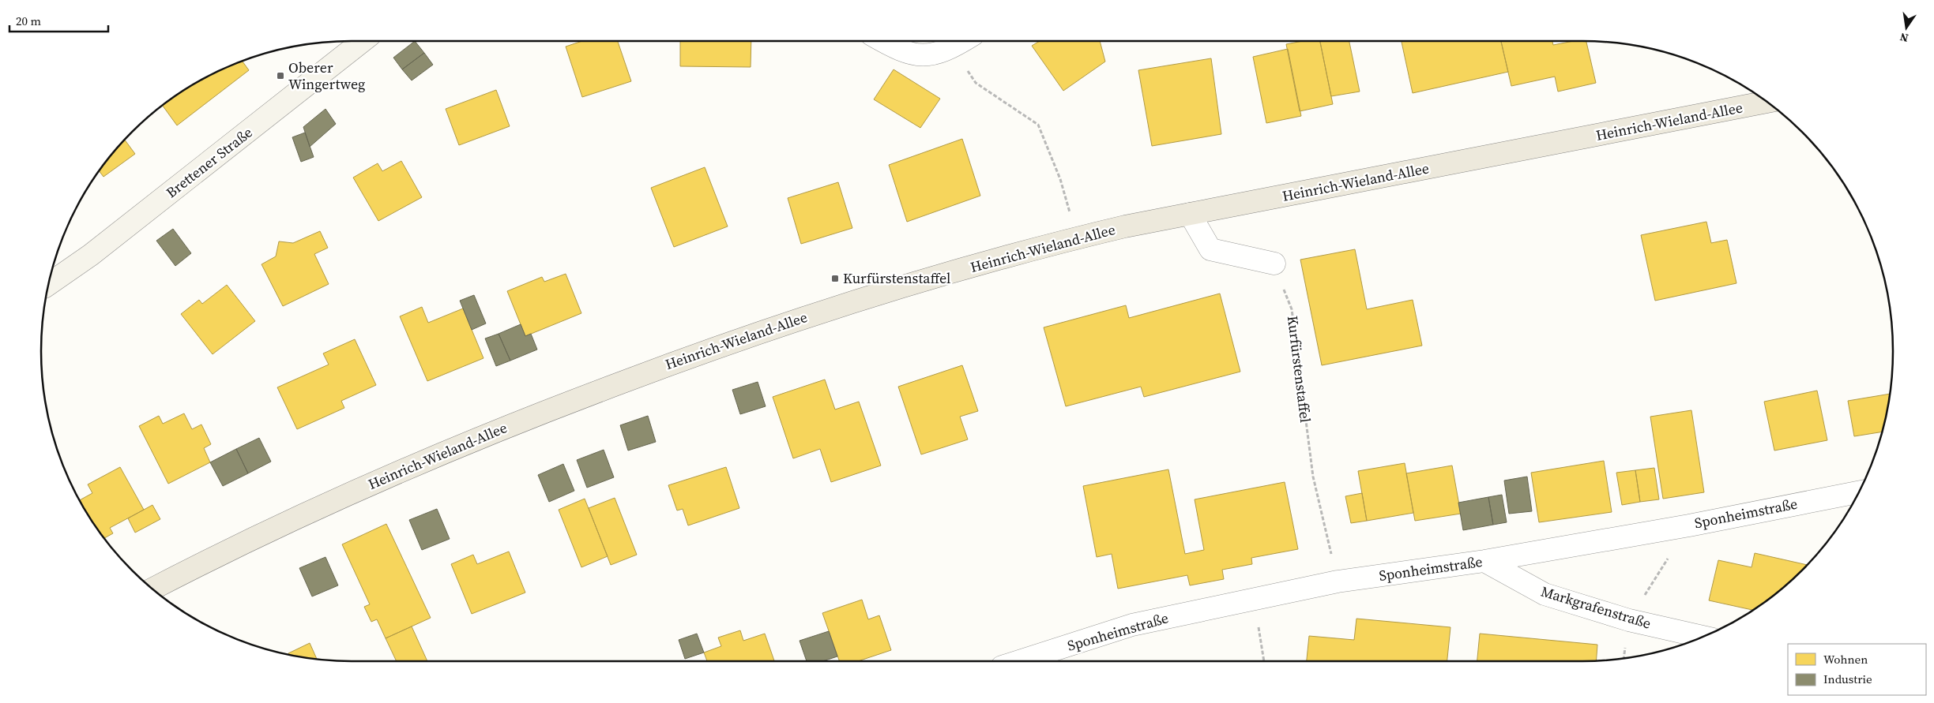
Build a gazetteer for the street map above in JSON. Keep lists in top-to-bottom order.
{
  "streets": {
    "main road": ["Heinrich-Wieland-Allee"],
    "street": ["Brettener Straße", "Sponheimstraße", "Markgrafenstraße"],
    "path": ["Kurfürstenstaffel"]
  },
  "crossings": [
    ["Kurfürstenstaffel", "Sponheimstraße"],
    ["Sponheimstraße", "Markgrafenstraße"]
  ],
  "places": {
    "transit": ["Oberer Wingertweg", "Kurfürstenstaffel"]
  },
  "legend": ["Wohnen", "Industrie"],
  "scale_bar": "20 m",
  "north": "bottom"
}
